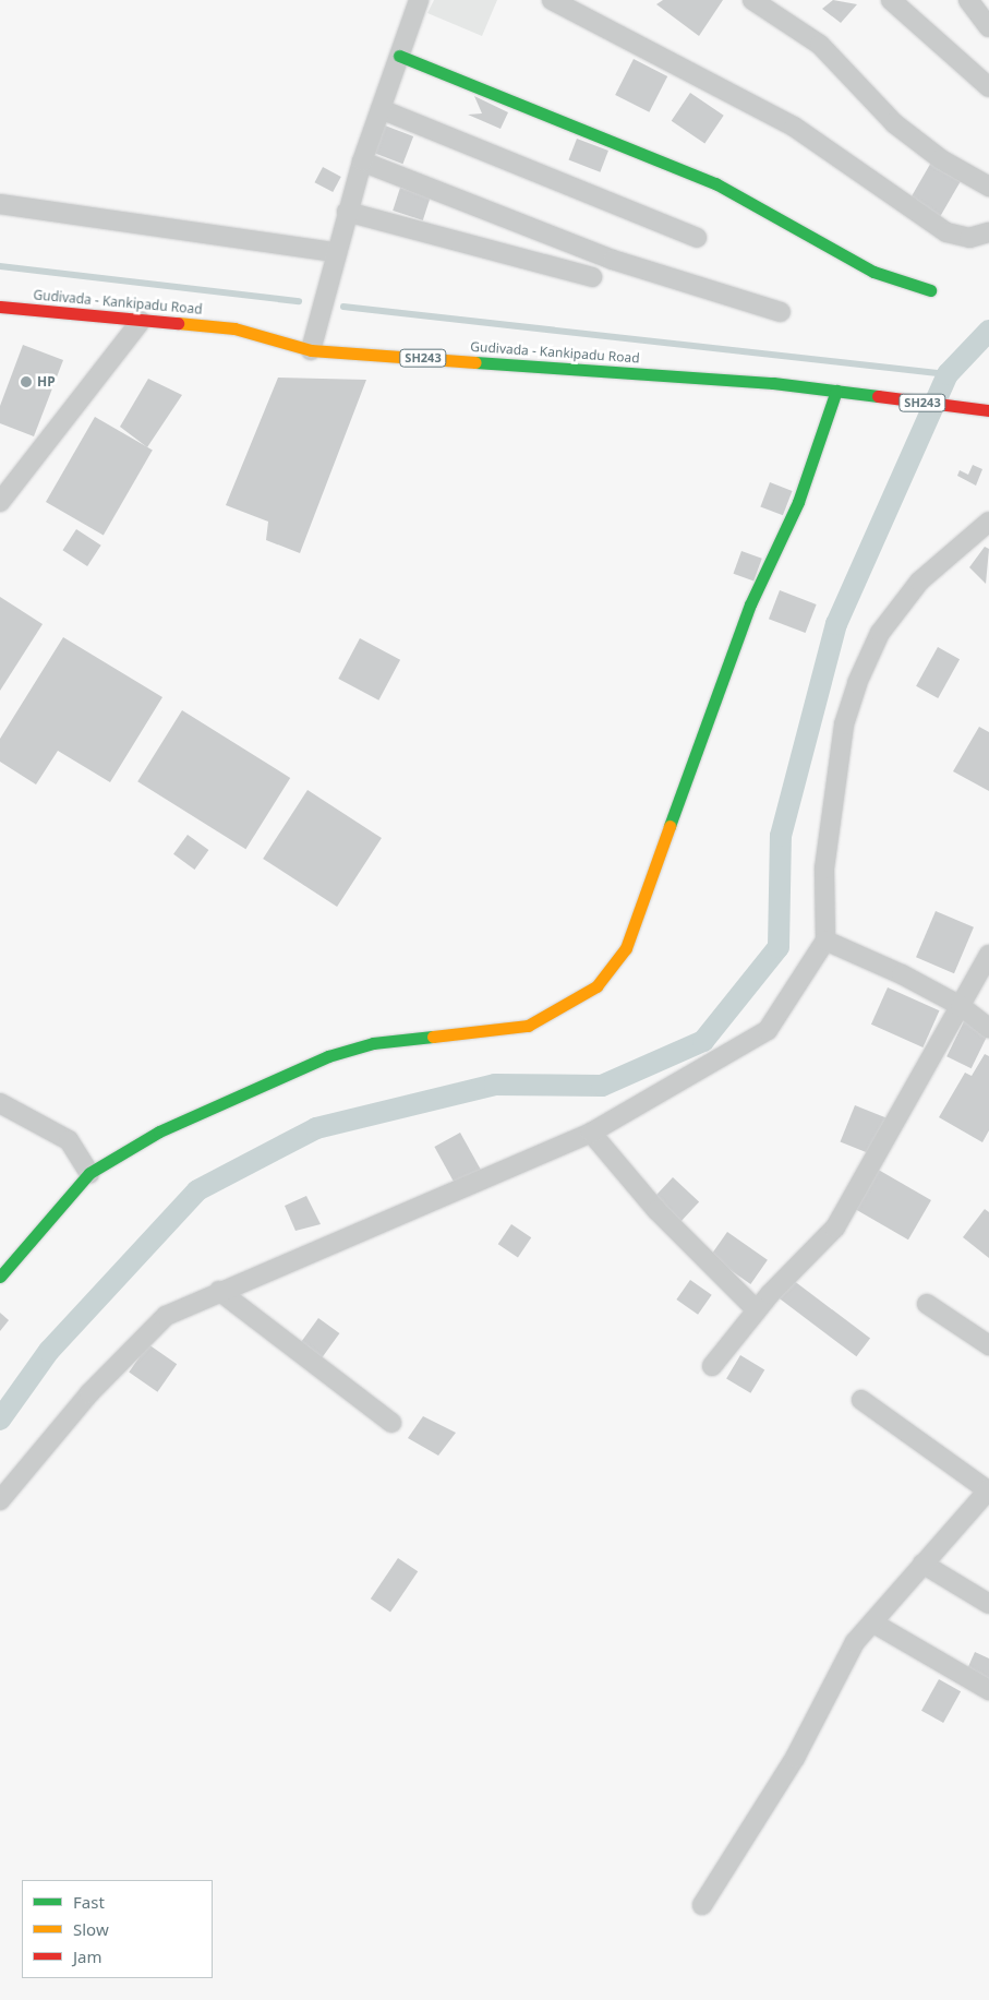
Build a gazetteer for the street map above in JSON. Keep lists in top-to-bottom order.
{
  "streets": {
    "street": ["Gudivada - Kankipadu Road", "SH243"]
  },
  "places": ["HP"],
  "legend": ["Fast", "Slow", "Jam"]
}
